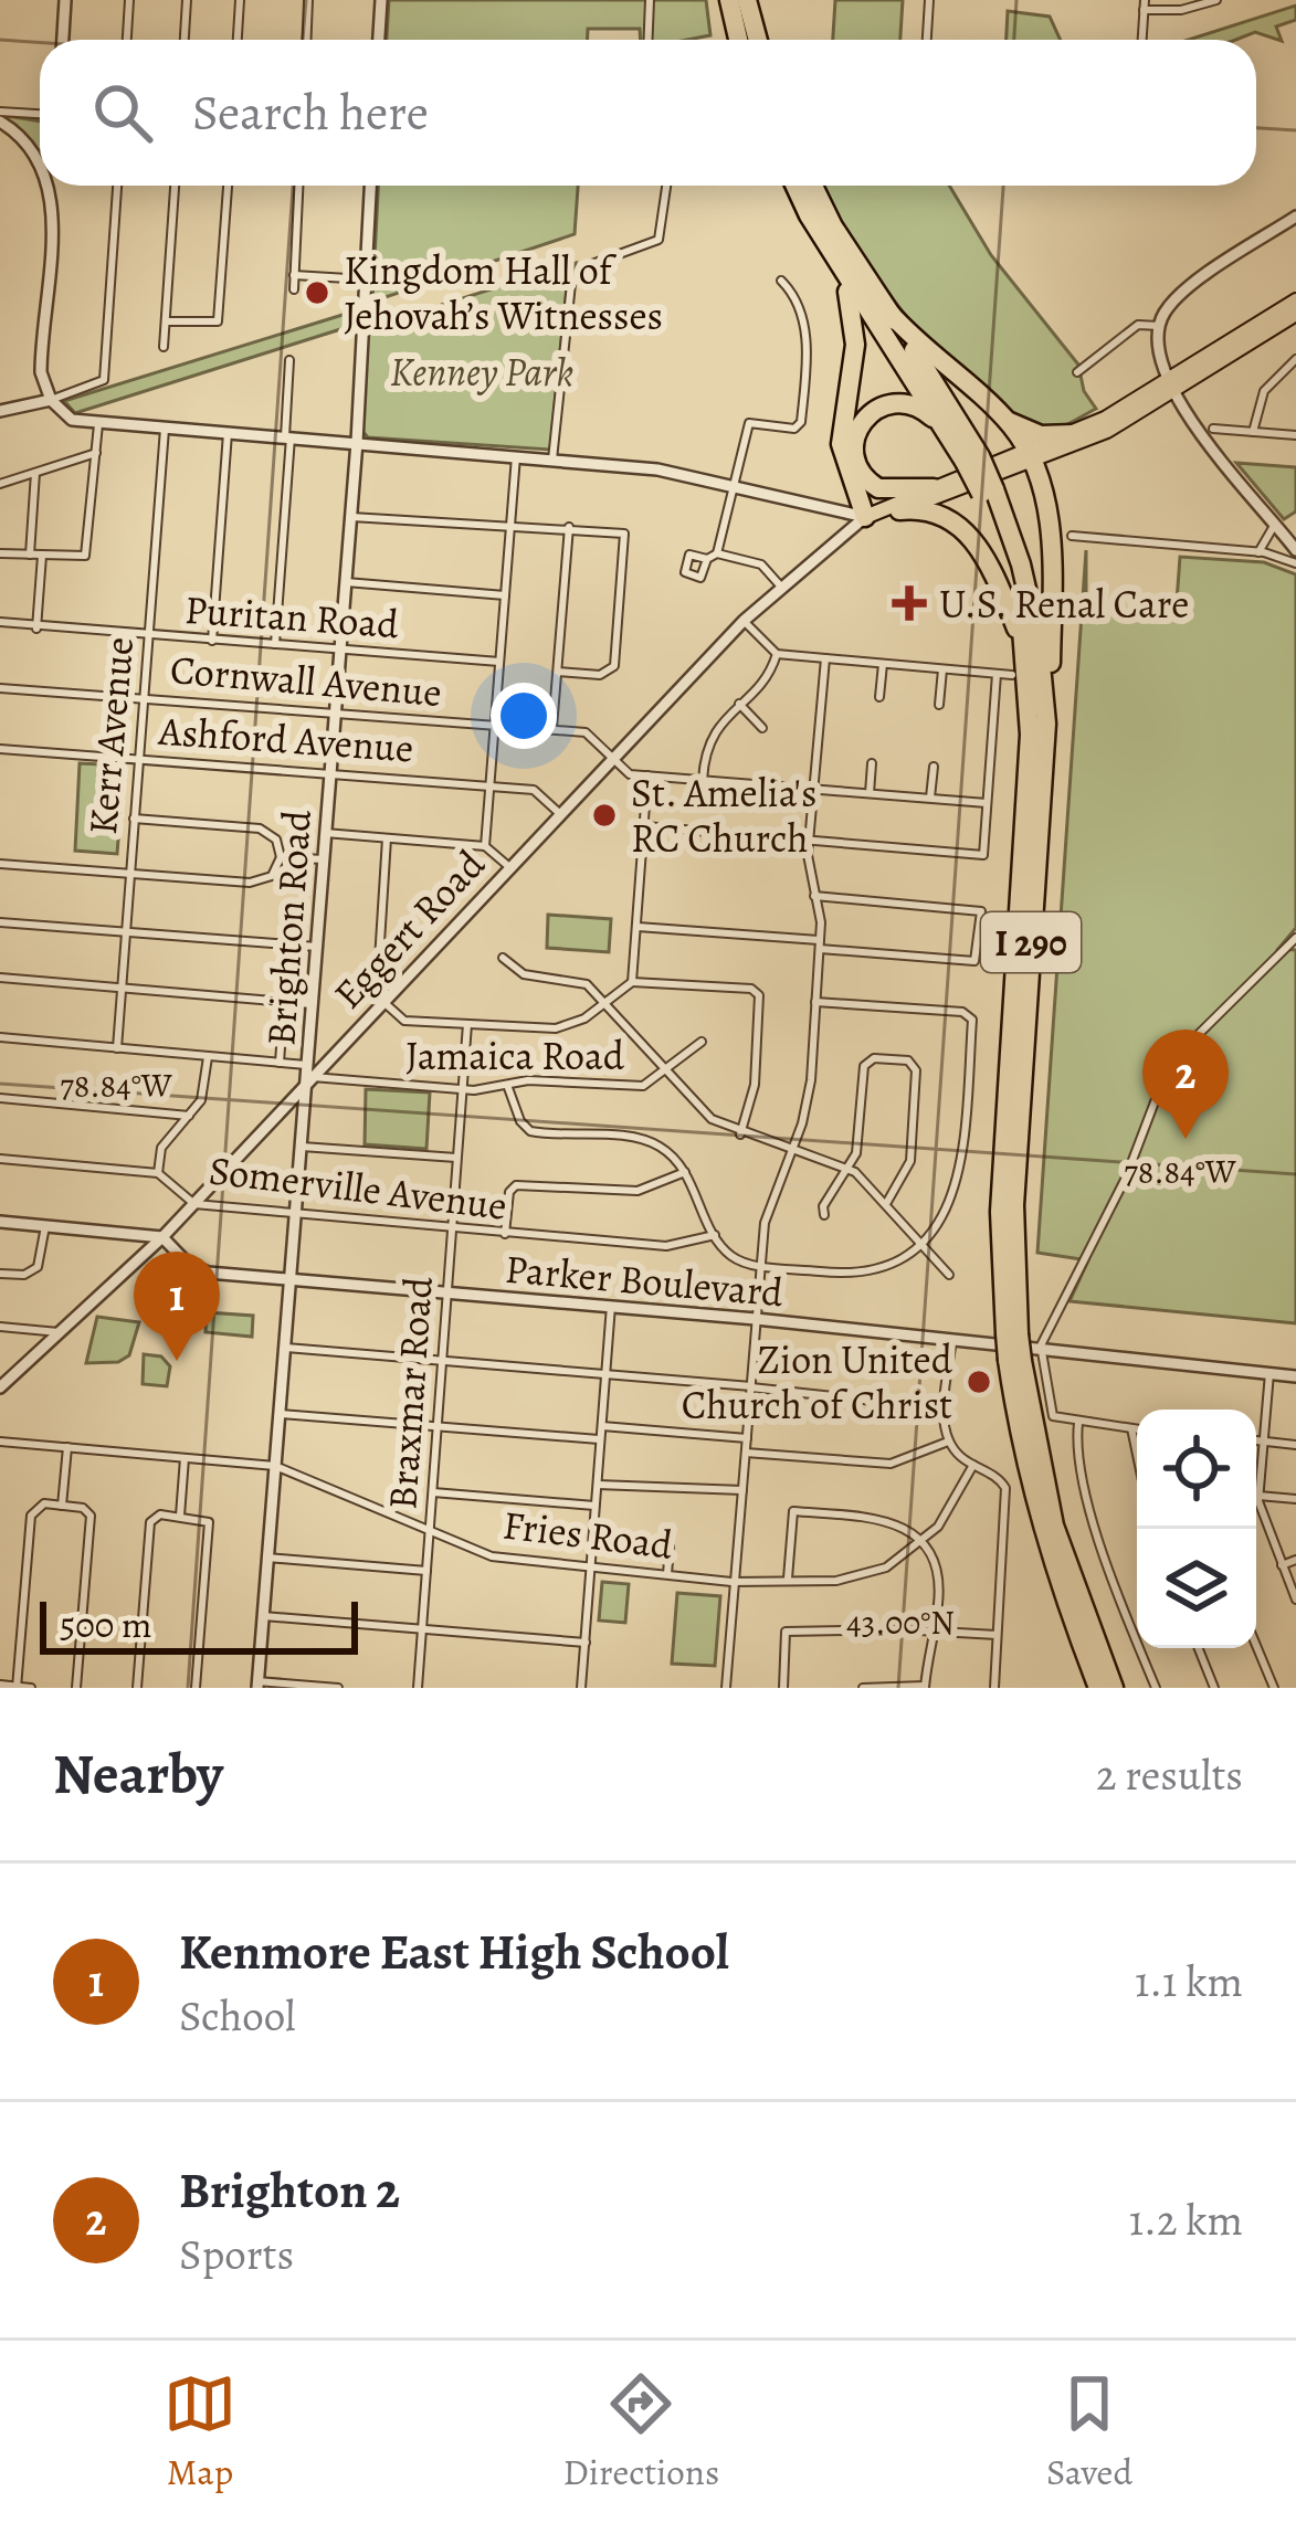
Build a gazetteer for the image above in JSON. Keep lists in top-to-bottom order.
{
  "streets": {
    "highway": ["I 290"],
    "street": [
      "Puritan Road",
      "Cornwall Avenue",
      "Kerr Avenue",
      "Ashford Avenue",
      "Brighton Road",
      "Eggert Road",
      "Jamaica Road",
      "Somerville Avenue",
      "Parker Boulevard",
      "Braxmar Road",
      "Fries Road"
    ]
  },
  "crossings": [
    ["Puritan Road", "Kerr Avenue"],
    ["Puritan Road", "Brighton Road"],
    ["Cornwall Avenue", "Kerr Avenue"],
    ["Cornwall Avenue", "Brighton Road"],
    ["Cornwall Avenue", "Eggert Road"],
    ["Kerr Avenue", "Ashford Avenue"],
    ["Kerr Avenue", "Jamaica Road"],
    ["Ashford Avenue", "Brighton Road"],
    ["Ashford Avenue", "Eggert Road"],
    ["Brighton Road", "Eggert Road"],
    ["Brighton Road", "Jamaica Road"],
    ["Brighton Road", "Somerville Avenue"],
    ["Brighton Road", "Parker Boulevard"],
    ["Brighton Road", "Fries Road"],
    ["Eggert Road", "Jamaica Road"],
    ["Eggert Road", "Somerville Avenue"],
    ["Eggert Road", "Parker Boulevard"],
    ["Jamaica Road", "Braxmar Road"],
    ["Somerville Avenue", "Braxmar Road"],
    ["Parker Boulevard", "Braxmar Road"],
    ["Braxmar Road", "Fries Road"]
  ],
  "parks": ["Kenney Park"],
  "places": {
    "other": ["Kingdom Hall of Jehovah’s Witnesses", "St. Amelia's RC Church", "Zion United Church of Christ"],
    "health": ["U.S. Renal Care"]
  },
  "scale_bar": "500 m",
  "page": {
    "search": "Search here",
    "pins": ["2", "1"],
    "scale": "500 m",
    "heading": ["Nearby", "2 results"],
    "list": [
      {
        "mark": "1",
        "name": "Kenmore East High School",
        "note": "School",
        "value": "1.1 km"
      },
      {
        "mark": "2",
        "name": "Brighton 2",
        "note": "Sports",
        "value": "1.2 km"
      }
    ],
    "nav": ["Map", "Directions", "Saved"]
  },
  "coordinates": ["78.84°W", "43.00°N"]
}
